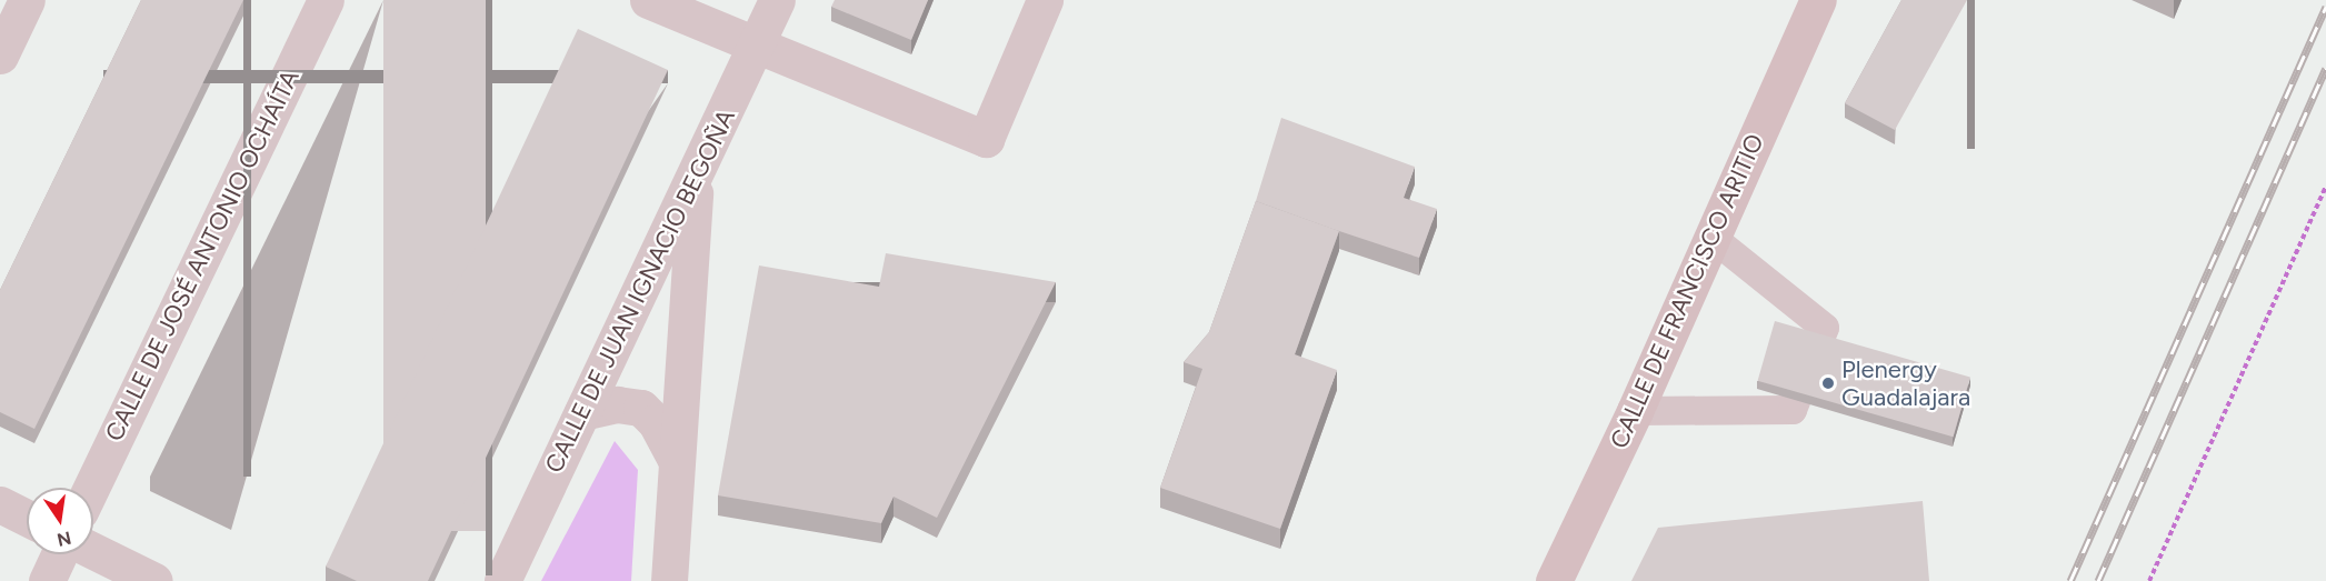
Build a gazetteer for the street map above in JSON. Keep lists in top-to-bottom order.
{
  "streets": {
    "main road": ["CALLE DE FRANCISCO ARITIO"],
    "street": ["CALLE DE JOSÉ ANTONIO OCHAÍTA", "CALLE DE JUAN IGNACIO BEGOÑA"]
  },
  "places": ["Plenergy Guadalajara"],
  "north": "bottom"
}
